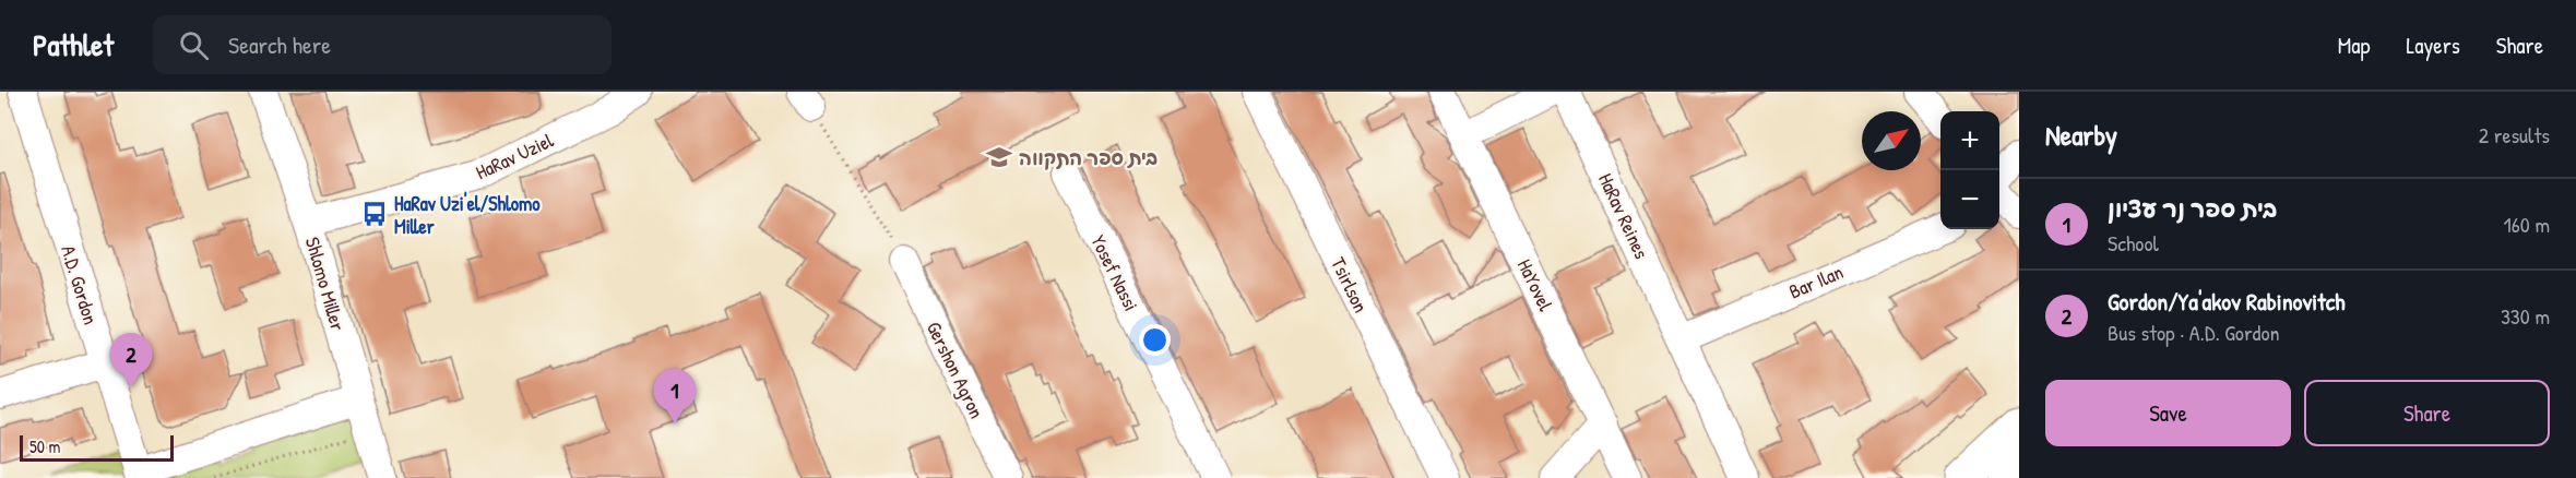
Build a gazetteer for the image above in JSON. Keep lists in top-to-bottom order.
{
  "streets": {
    "street": [
      "HaRav Uziel",
      "HaRav Reines",
      "Yosef Nassi",
      "Bar Ilan",
      "Shlomo Miller",
      "A.D. Gordon",
      "Tsirlson",
      "HaYovel",
      "Gershon Agron"
    ]
  },
  "crossings": [
    ["HaRav Uziel", "Shlomo Miller"],
    ["HaRav Reines", "Bar Ilan"]
  ],
  "places": {
    "school or university": ["בית ספר התקווה"],
    "bus stop": ["HaRav Uzi'el/Shlomo Miller"]
  },
  "scale_bar": "50 m",
  "north": "top right",
  "page": {
    "header": "Pathlet",
    "search": "Search here",
    "nav": ["Map", "Layers", "Share"],
    "heading": ["Nearby", "2 results"],
    "map_buttons": ["+", "−"],
    "list": [
      {
        "mark": "1",
        "name": "בית ספר נר עציון",
        "note": "School",
        "value": "160 m"
      },
      {
        "mark": "2",
        "name": "Gordon/Ya'akov Rabinovitch",
        "note": "Bus stop · A.D. Gordon",
        "value": "330 m"
      }
    ],
    "pins": ["2", "1"],
    "buttons": ["Save", "Share"],
    "scale": "50 m"
  }
}
